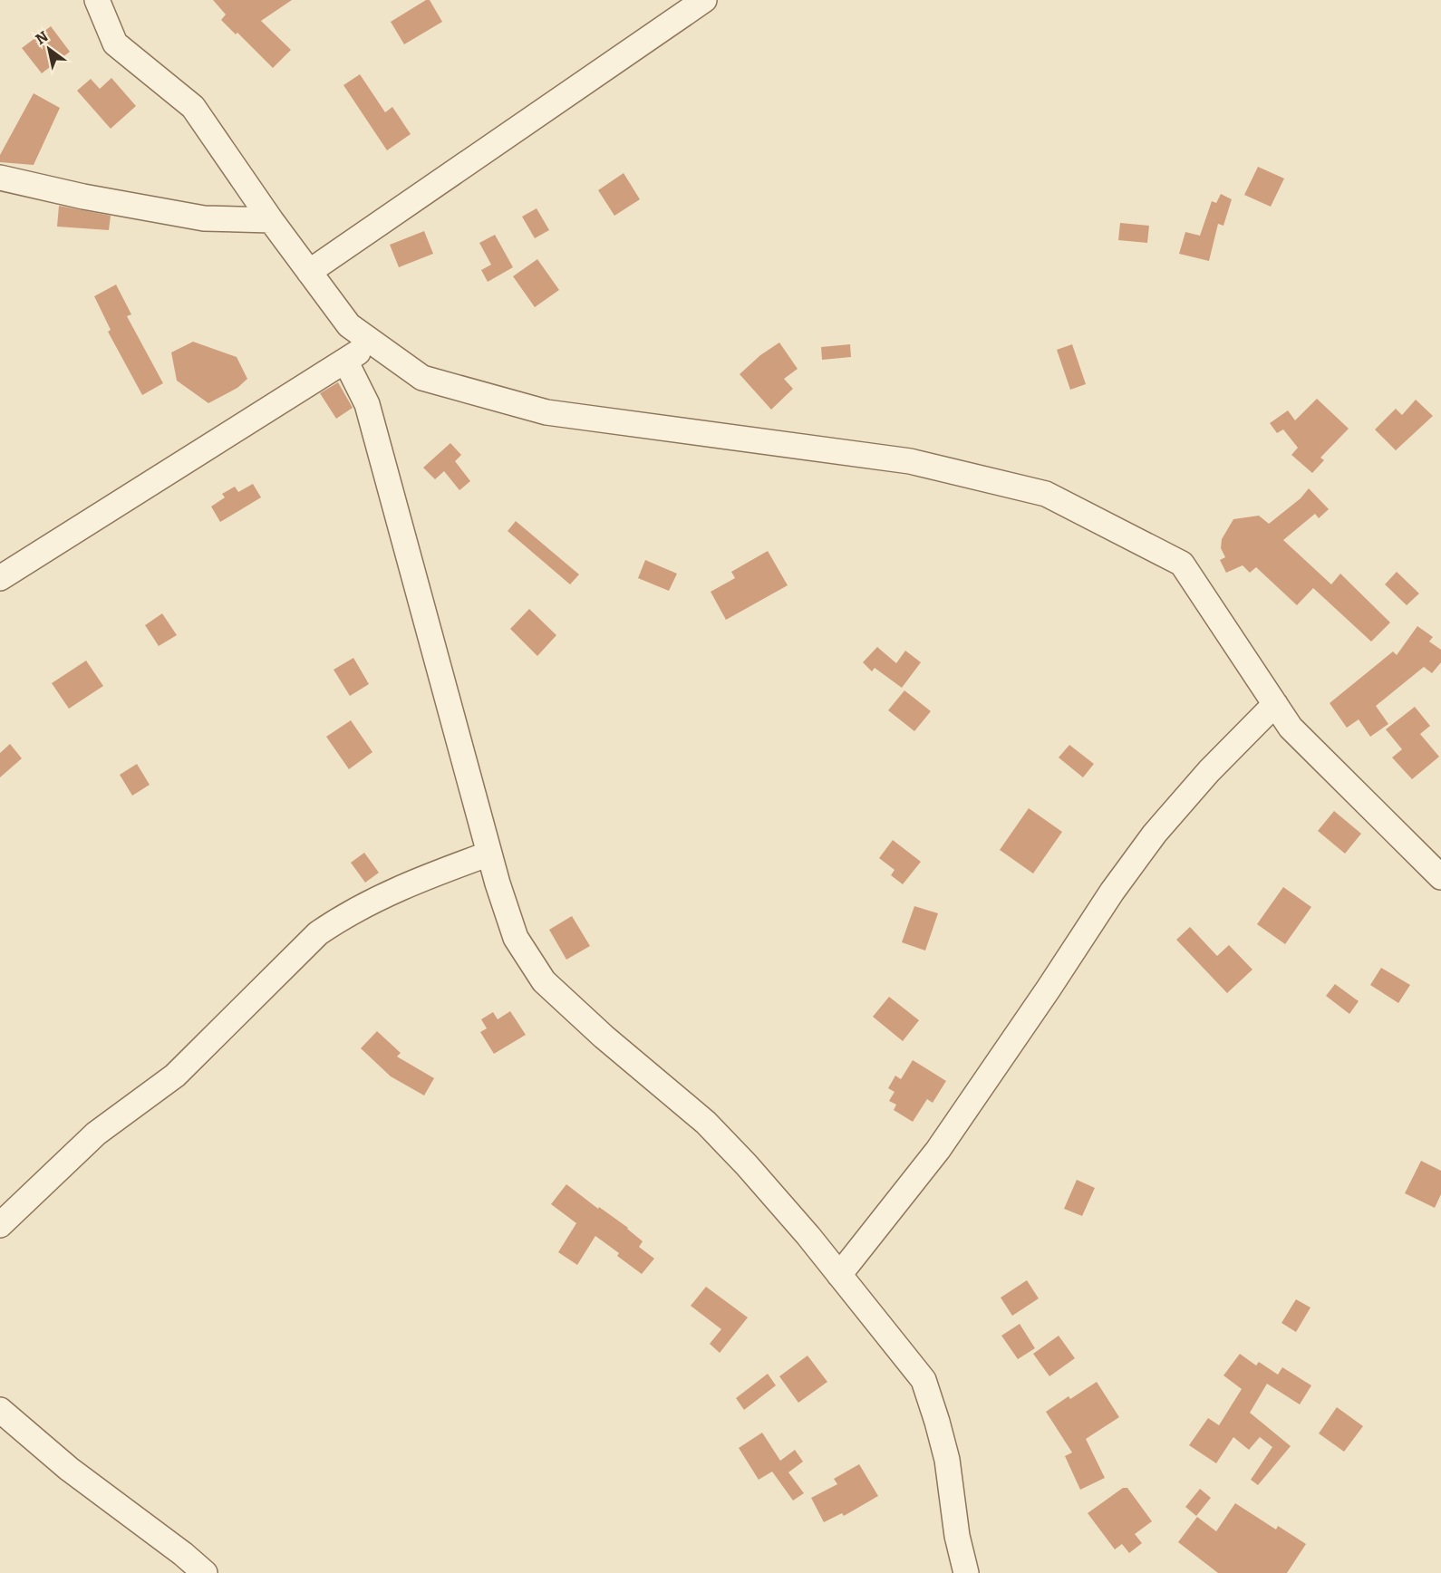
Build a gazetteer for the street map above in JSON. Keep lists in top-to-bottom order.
{
  "north": "top left"
}
